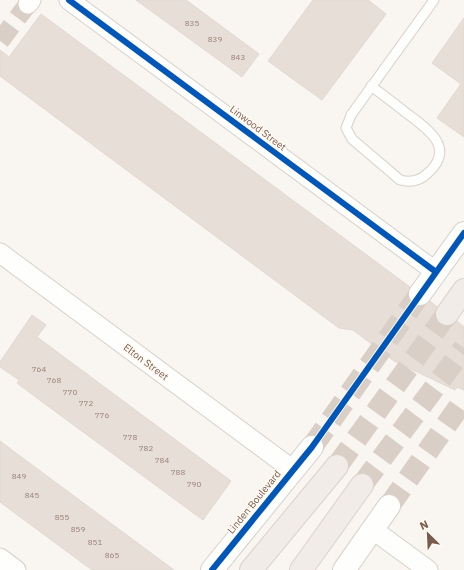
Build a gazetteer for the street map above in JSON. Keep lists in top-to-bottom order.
{
  "streets": {
    "street": ["Linwood Street", "Elton Street", "Linden Boulevard"]
  },
  "crossings": [
    ["Elton Street", "Linden Boulevard"]
  ],
  "house_numbers": [
    "835",
    "839",
    "843",
    "764",
    "768",
    "770",
    "772",
    "776",
    "778",
    "782",
    "784",
    "788",
    "849",
    "790",
    "845",
    "855",
    "859",
    "851",
    "865"
  ],
  "north": "top left"
}
